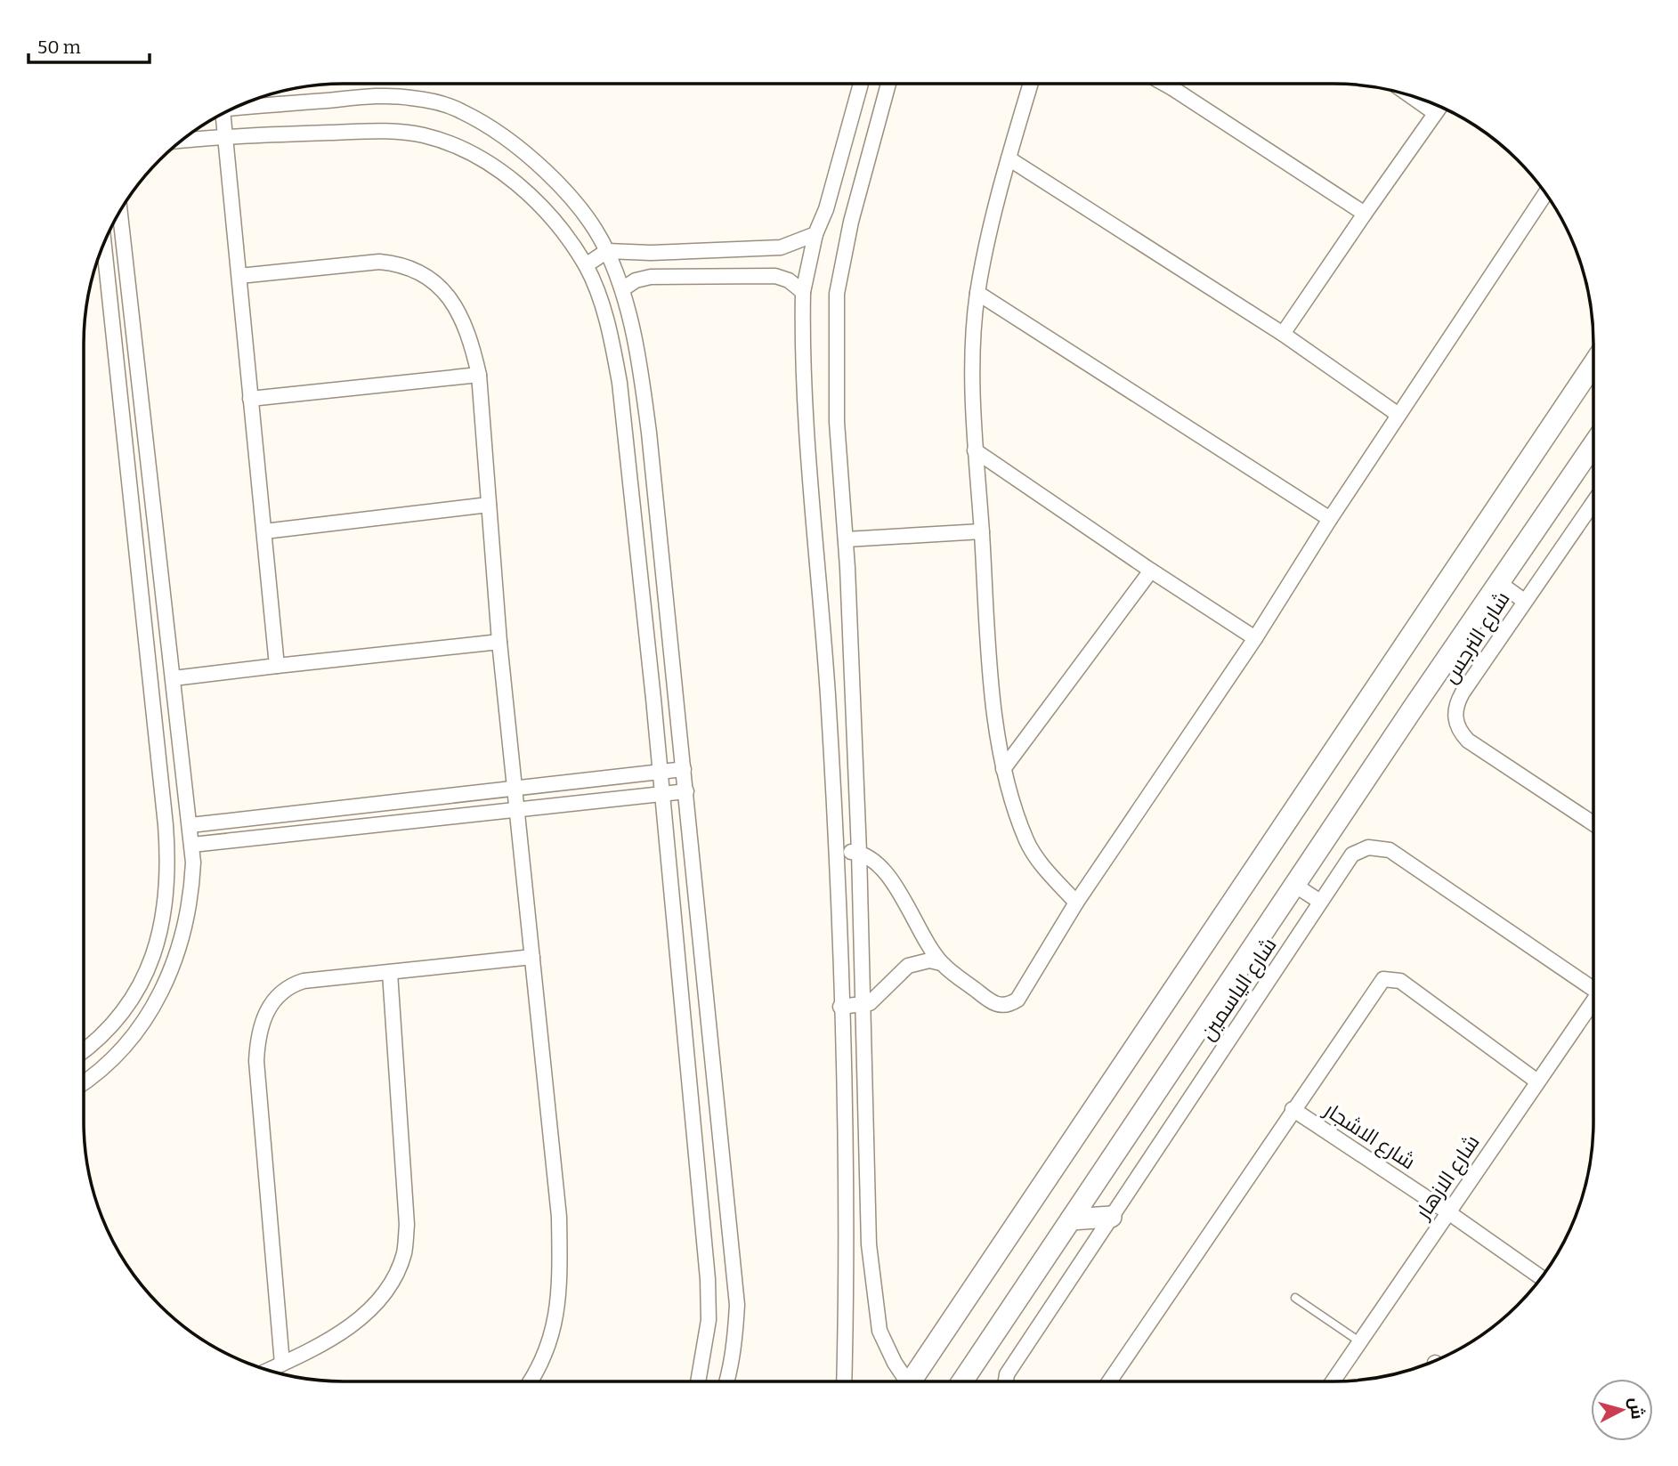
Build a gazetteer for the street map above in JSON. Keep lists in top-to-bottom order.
{
  "streets": {
    "street": [
      "شارع النرجس",
      "شارع الياسمين",
      "شارع الاشجار",
      "شارع الازهار"
    ]
  },
  "crossings": [
    ["شارع الاشجار", "شارع الازهار"]
  ],
  "scale_bar": "50 m",
  "north": "right"
}
